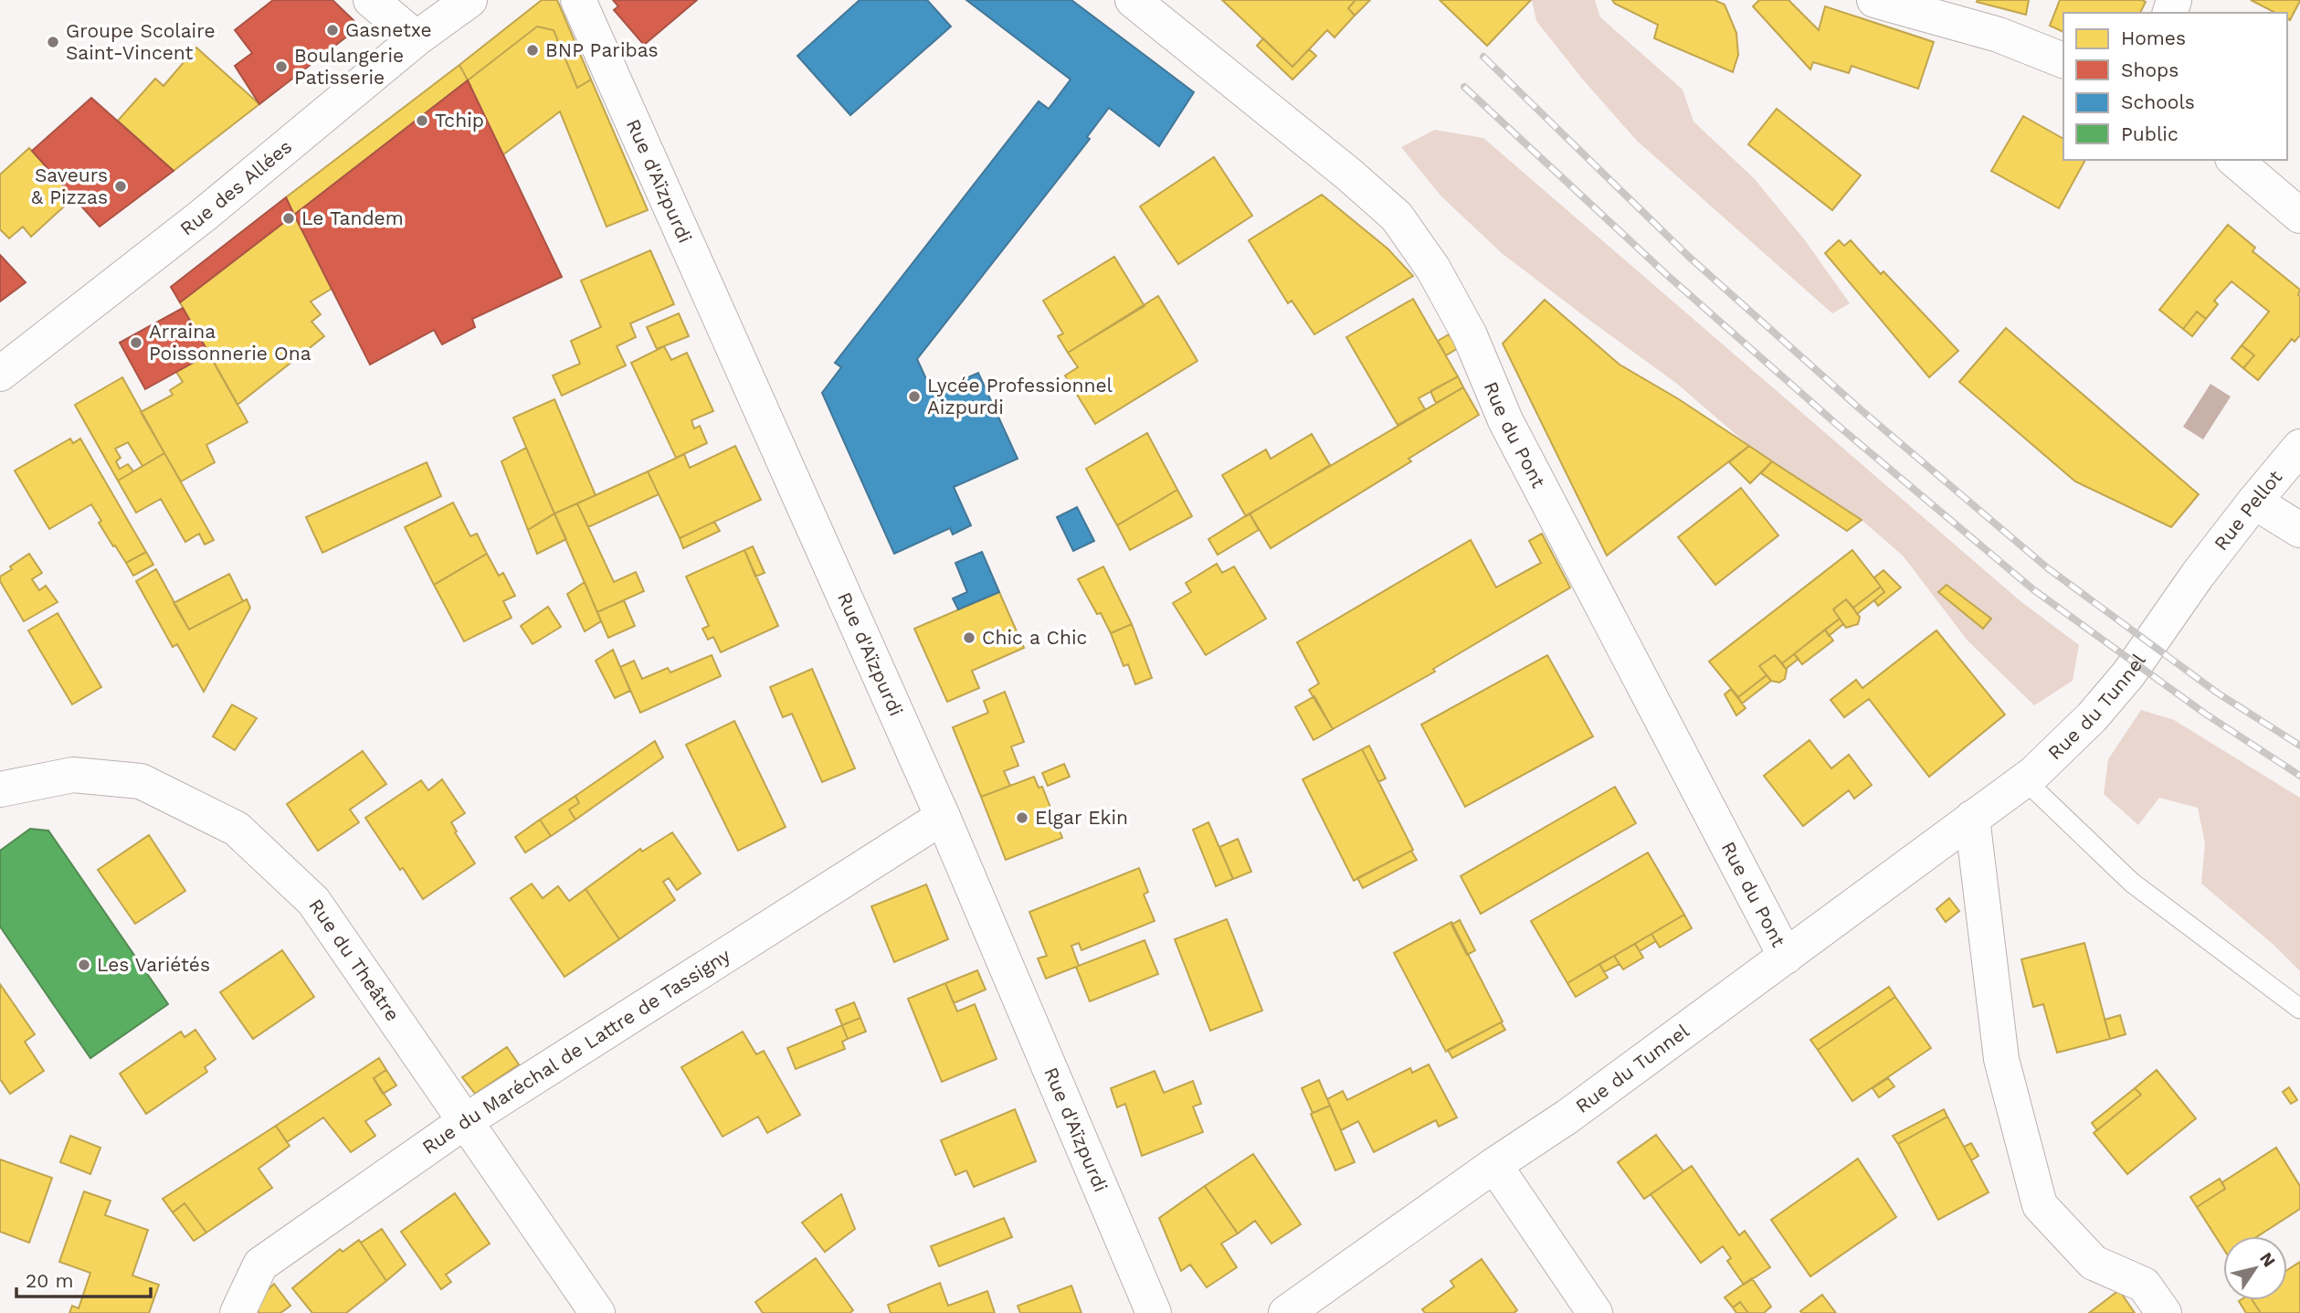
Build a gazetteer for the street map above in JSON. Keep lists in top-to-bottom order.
{
  "streets": {
    "street": [
      "Rue d'Aïzpurdi",
      "Rue des Allées",
      "Rue du Pont",
      "Rue Pellot",
      "Rue du Tunnel",
      "Rue du Theâtre",
      "Rue du Maréchal de Lattre de Tassigny"
    ]
  },
  "crossings": [
    ["Rue d'Aïzpurdi", "Rue du Maréchal de Lattre de Tassigny"],
    ["Rue du Pont", "Rue du Tunnel"],
    ["Rue Pellot", "Rue du Tunnel"],
    ["Rue du Theâtre", "Rue du Maréchal de Lattre de Tassigny"]
  ],
  "places": [
    "Gasnetxe",
    "Groupe Scolaire Saint-Vincent",
    "BNP Paribas",
    "Boulangerie Patisserie",
    "Tchip",
    "Saveurs & Pizzas",
    "Le Tandem",
    "Arraina Poissonnerie Ona",
    "Lycée Professionnel Aizpurdi",
    "Chic a Chic",
    "Elgar Ekin",
    "Les Variétés"
  ],
  "legend": [
    "Homes",
    "Shops",
    "Schools",
    "Public"
  ],
  "scale_bar": "20 m",
  "north": "top right"
}
